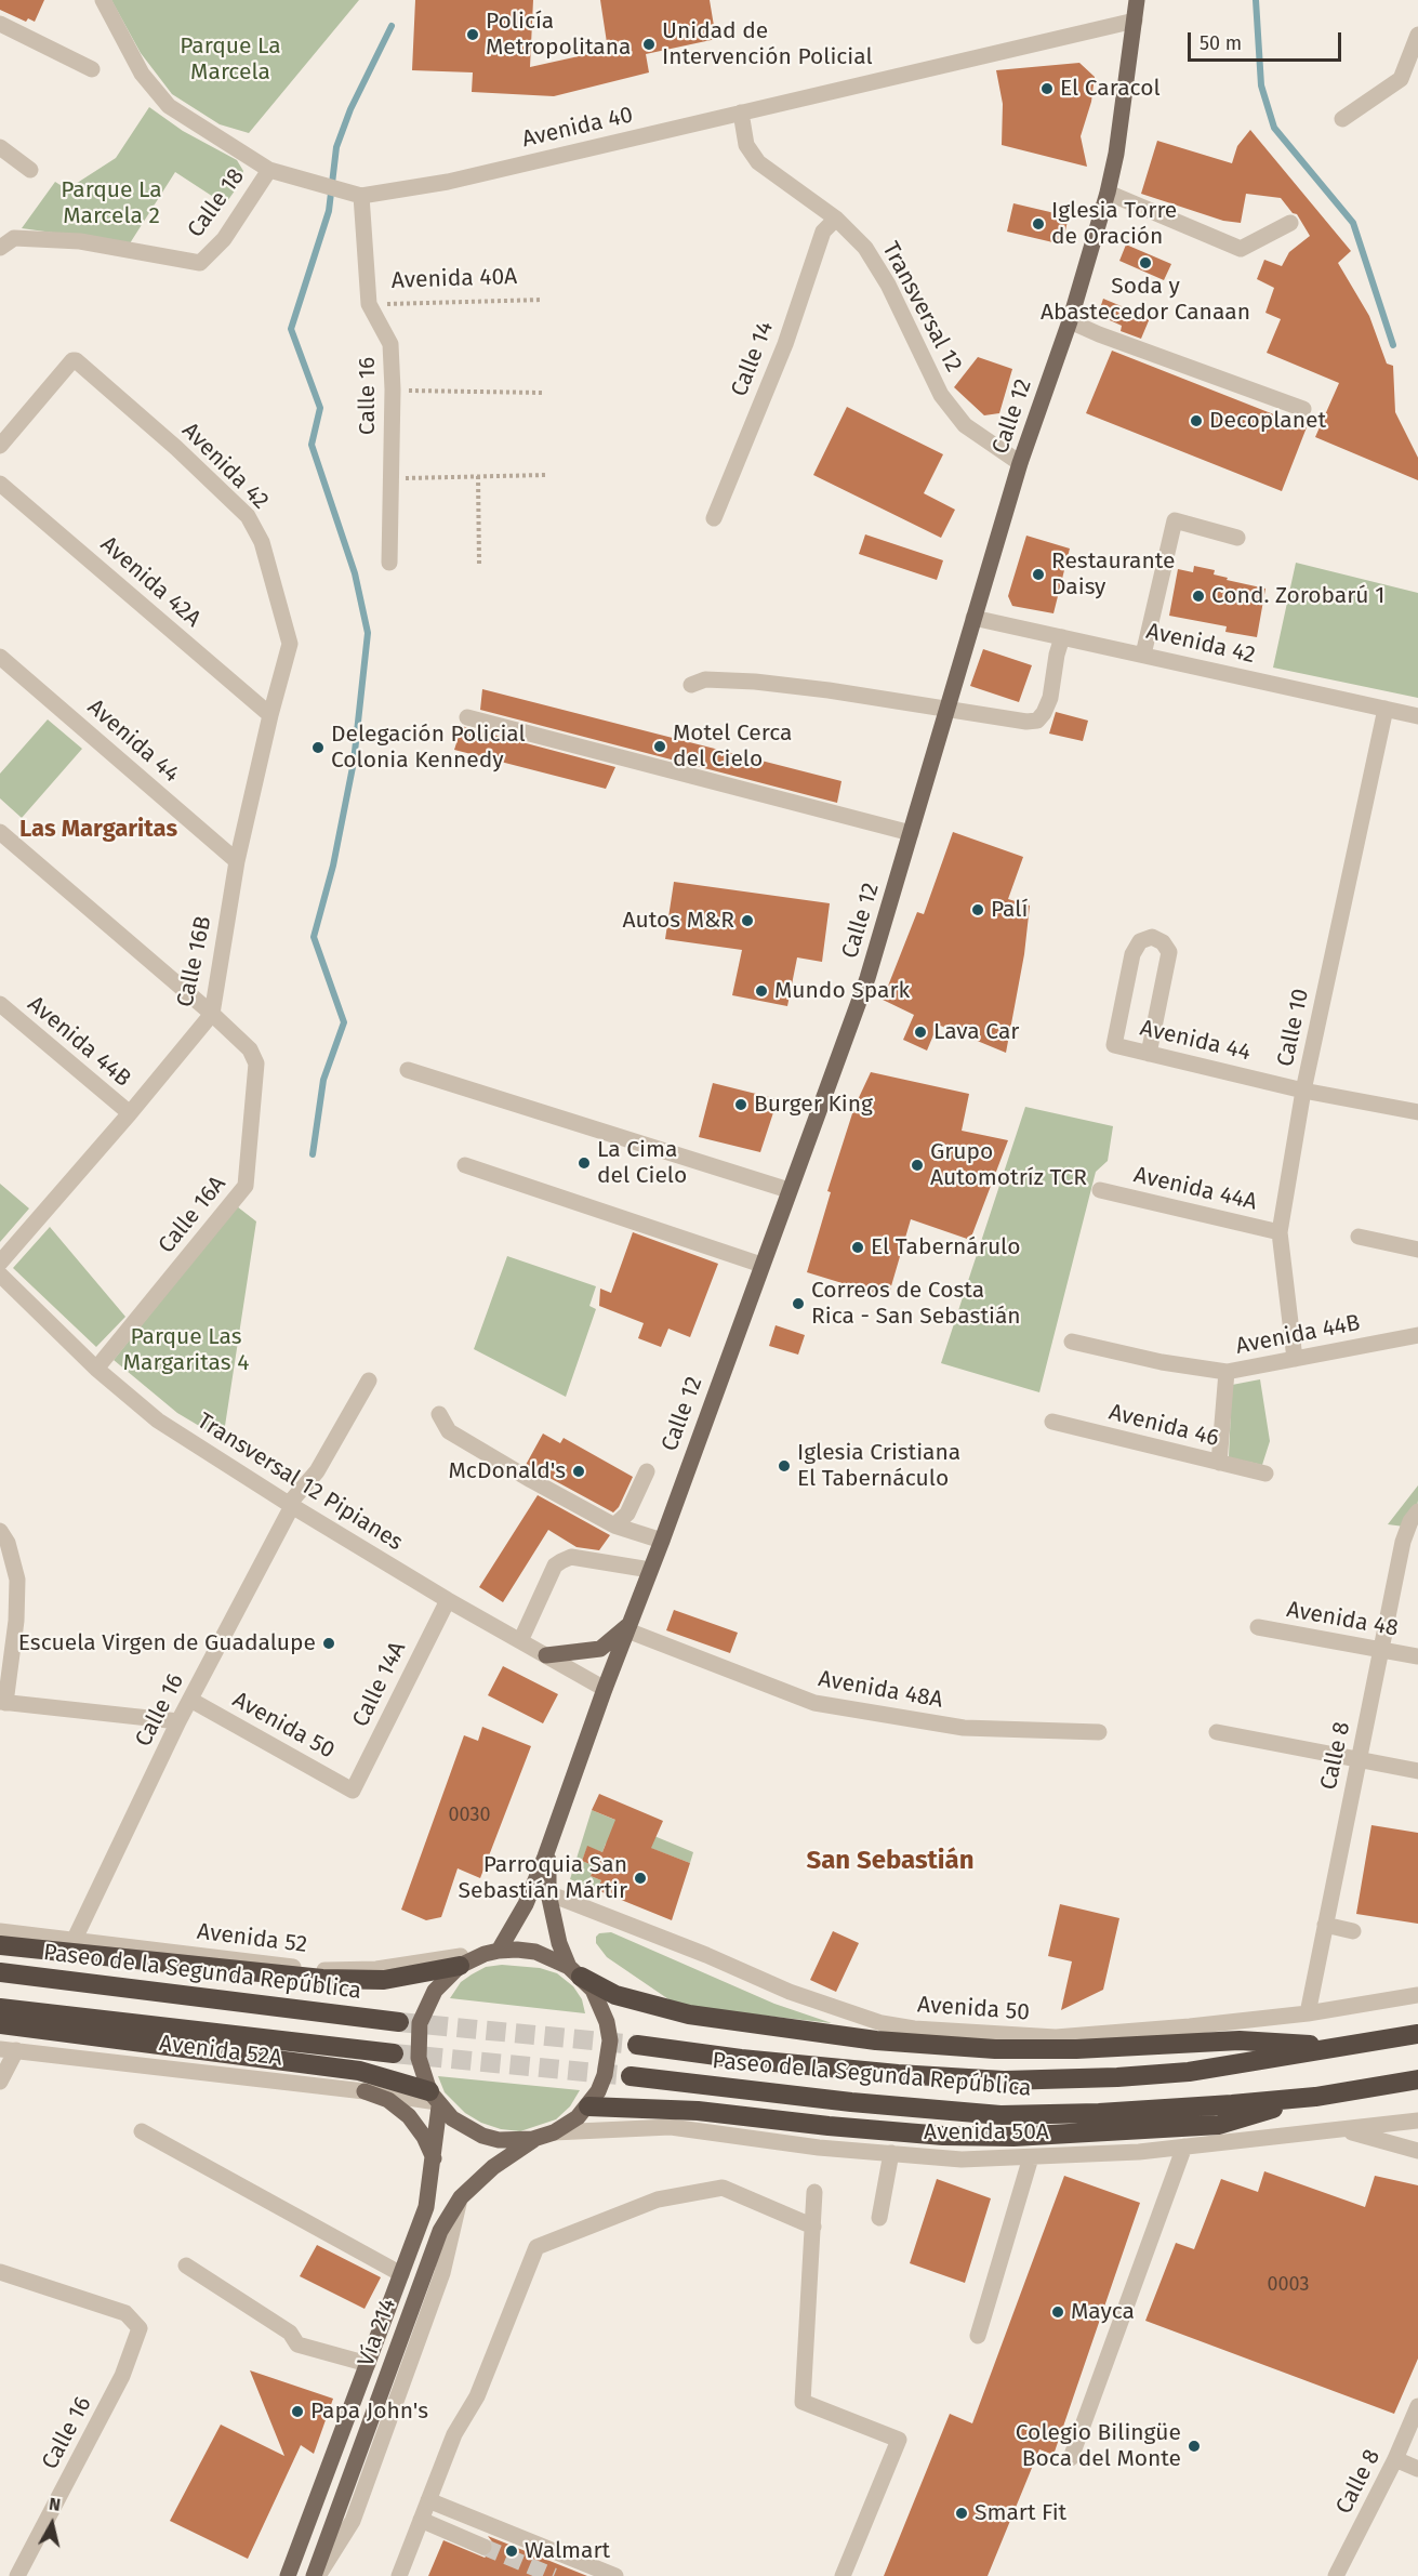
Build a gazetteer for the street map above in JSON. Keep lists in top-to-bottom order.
{
  "streets": {
    "highway": ["Paseo de la Segunda República"],
    "main road": ["Calle 12", "Vía 214"],
    "street": [
      "Avenida 40",
      "Calle 18",
      "Transversal 12",
      "Calle 14",
      "Calle 16",
      "Avenida 42",
      "Avenida 42A",
      "Avenida 44",
      "Calle 16B",
      "Calle 10",
      "Avenida 44B",
      "Avenida 44A",
      "Calle 16A",
      "Avenida 46",
      "Transversal 12 Pipianes",
      "Avenida 48",
      "Calle 14A",
      "Avenida 48A",
      "Avenida 50",
      "Calle 8",
      "Avenida 52",
      "Avenida 52A",
      "Avenida 50A"
    ],
    "path": ["Avenida 40A"]
  },
  "crossings": [
    ["Avenida 40", "Calle 18"],
    ["Avenida 40", "Transversal 12"],
    ["Avenida 40", "Calle 16"],
    ["Avenida 40", "Calle 12"],
    ["Avenida 40A", "Calle 16"],
    ["Transversal 12", "Calle 14"],
    ["Transversal 12", "Calle 12"],
    ["Calle 16", "Transversal 12 Pipianes"],
    ["Calle 16", "Avenida 50"],
    ["Calle 16", "Avenida 52"],
    ["Calle 12", "Avenida 42"],
    ["Calle 12", "Transversal 12 Pipianes"],
    ["Calle 12", "Avenida 48A"],
    ["Calle 12", "Avenida 50"],
    ["Calle 12", "Avenida 52"],
    ["Calle 12", "Avenida 52A"],
    ["Calle 12", "Avenida 50A"],
    ["Calle 12", "Vía 214"],
    ["Avenida 42", "Calle 16B"],
    ["Avenida 42", "Calle 10"],
    ["Avenida 42A", "Calle 16B"],
    ["Avenida 44", "Calle 16B"],
    ["Avenida 44", "Calle 10"],
    ["Calle 16B", "Avenida 44B"],
    ["Calle 16B", "Calle 16A"],
    ["Calle 10", "Avenida 44B"],
    ["Calle 10", "Avenida 44A"],
    ["Calle 16A", "Transversal 12 Pipianes"],
    ["Transversal 12 Pipianes", "Calle 14A"],
    ["Avenida 48", "Calle 8"],
    ["Calle 14A", "Avenida 50"],
    ["Avenida 50", "Calle 8"],
    ["Avenida 52", "Avenida 52A"],
    ["Avenida 52", "Avenida 50A"],
    ["Avenida 52", "Vía 214"],
    ["Avenida 52A", "Avenida 50A"],
    ["Avenida 52A", "Vía 214"],
    ["Avenida 50A", "Vía 214"]
  ],
  "districts": ["Las Margaritas", "San Sebastián"],
  "parks": ["Parque La Marcela", "Parque La Marcela 2", "Parque Las Margaritas 4"],
  "places": [
    "Policía Metropolitana",
    "Unidad de Intervención Policial",
    "El Caracol",
    "Iglesia Torre de Oración",
    "Soda y Abastecedor Canaan",
    "Decoplanet",
    "Restaurante Daisy",
    "Cond. Zorobarú 1",
    "Motel Cerca del Cielo",
    "Delegación Policial Colonia Kennedy",
    "Palí",
    "Autos M&R",
    "Mundo Spark",
    "Lava Car",
    "Burger King",
    "La Cima del Cielo",
    "Grupo Automotríz TCR",
    "El Tabernárulo",
    "Correos de Costa Rica - San Sebastián",
    "Iglesia Cristiana El Tabernáculo",
    "McDonald's",
    "Escuela Virgen de Guadalupe",
    "Parroquia San Sebastián Mártir",
    "Mayca",
    "Papa John's",
    "Colegio Bilingüe Boca del Monte",
    "Smart Fit",
    "Walmart"
  ],
  "house_numbers": ["0030", "0003"],
  "scale_bar": "50 m",
  "north": "top"
}
